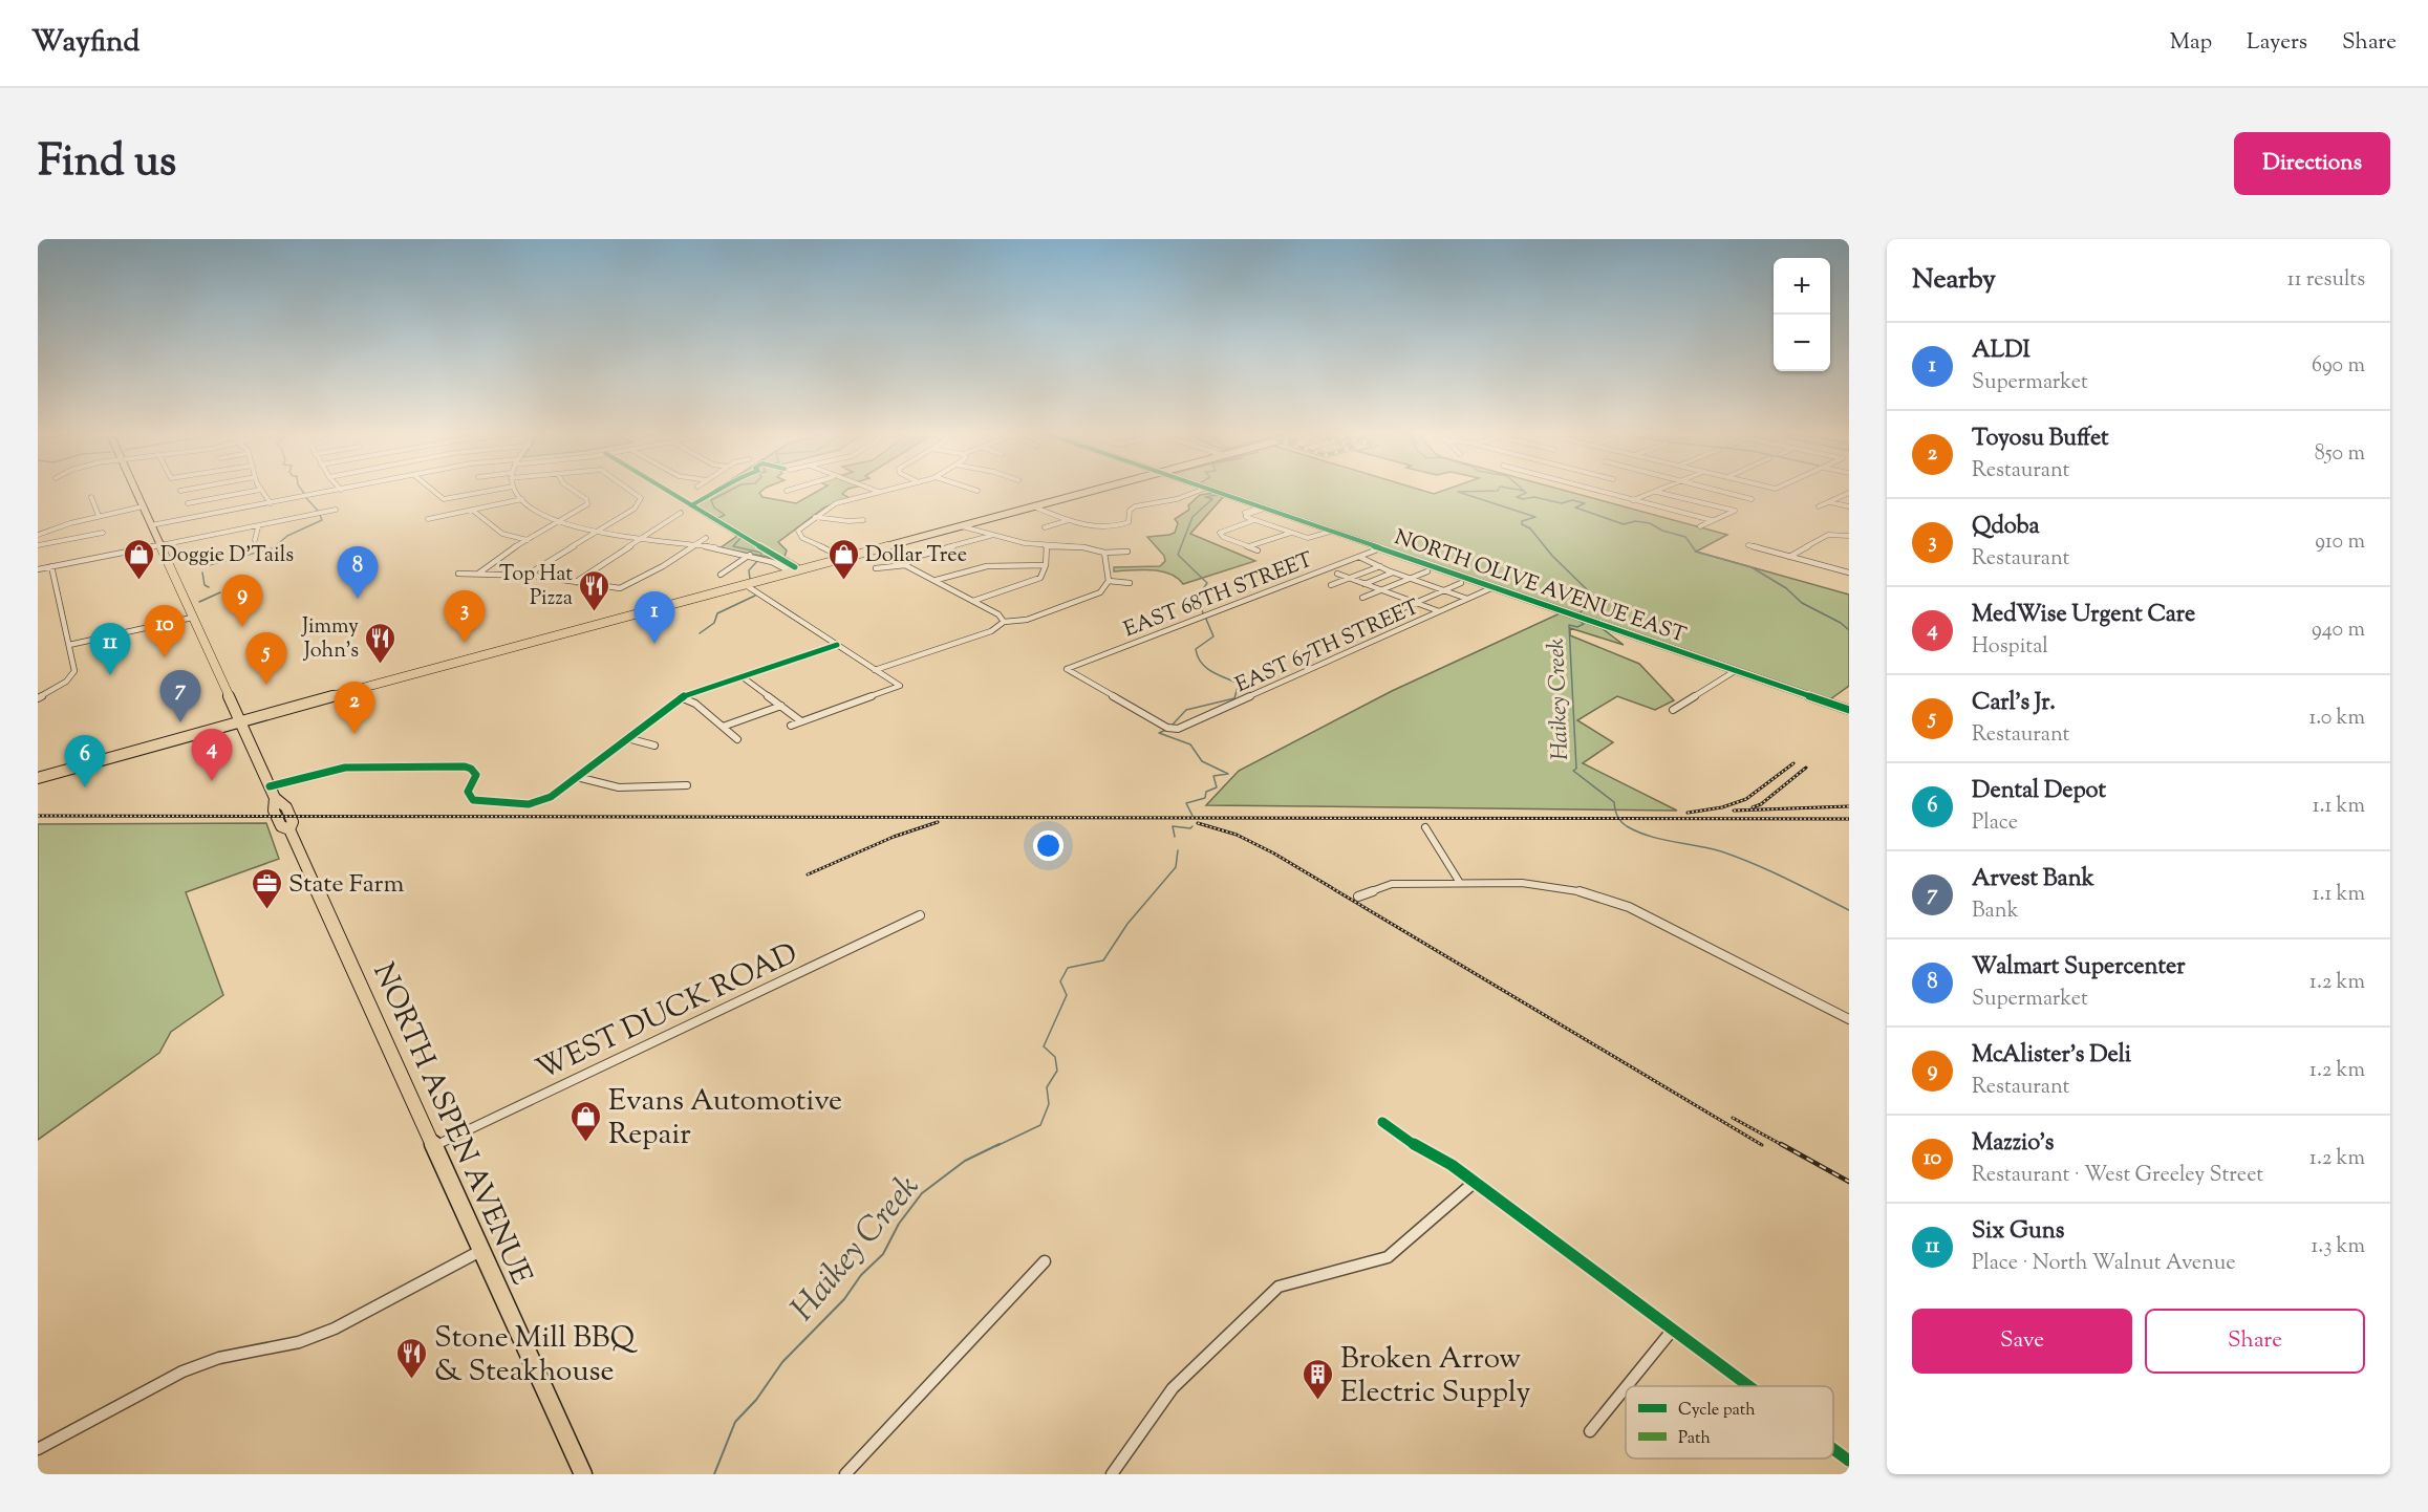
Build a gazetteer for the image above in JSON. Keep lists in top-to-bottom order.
{
  "streets": {
    "main road": ["NORTH ASPEN AVENUE"],
    "street": [
      "NORTH OLIVE AVENUE EAST",
      "EAST 68TH STREET",
      "EAST 67TH STREET",
      "WEST DUCK ROAD"
    ]
  },
  "crossings": [
    ["NORTH OLIVE AVENUE EAST", "EAST 68TH STREET"],
    ["NORTH OLIVE AVENUE EAST", "EAST 67TH STREET"],
    ["EAST 68TH STREET", "EAST 67TH STREET"],
    ["WEST DUCK ROAD", "NORTH ASPEN AVENUE"]
  ],
  "water": ["Haikey Creek"],
  "places": {
    "shop": ["Doggie D'Tails", "Dollar Tree", "Evans Automotive Repair"],
    "restaurant": ["Top Hat Pizza", "Jimmy John's", "Stone Mill BBQ & Steakhouse"],
    "office": ["State Farm"],
    "building": ["Broken Arrow Electric Supply"]
  },
  "legend": ["Cycle path", "Path"],
  "page": {
    "header": "Wayfind",
    "nav": ["Map", "Layers", "Share"],
    "title": "Find us",
    "buttons": [
      "Directions",
      ["Save", "Share"]
    ],
    "heading": ["Nearby", "11 results"],
    "map_buttons": ["+", "−"],
    "list": [
      {
        "mark": "1",
        "name": "ALDI",
        "note": "Supermarket",
        "value": "690 m"
      },
      {
        "mark": "2",
        "name": "Toyosu Buffet",
        "note": "Restaurant",
        "value": "850 m"
      },
      {
        "mark": "3",
        "name": "Qdoba",
        "note": "Restaurant",
        "value": "910 m"
      },
      {
        "mark": "4",
        "name": "MedWise Urgent Care",
        "note": "Hospital",
        "value": "940 m"
      },
      {
        "mark": "5",
        "name": "Carl's Jr.",
        "note": "Restaurant",
        "value": "1.0 km"
      },
      {
        "mark": "6",
        "name": "Dental Depot",
        "note": "Place",
        "value": "1.1 km"
      },
      {
        "mark": "7",
        "name": "Arvest Bank",
        "note": "Bank",
        "value": "1.1 km"
      },
      {
        "mark": "8",
        "name": "Walmart Supercenter",
        "note": "Supermarket",
        "value": "1.2 km"
      },
      {
        "mark": "9",
        "name": "McAlister's Deli",
        "note": "Restaurant",
        "value": "1.2 km"
      },
      {
        "mark": "10",
        "name": "Mazzio's",
        "note": "Restaurant · West Greeley Street",
        "value": "1.2 km"
      },
      {
        "mark": "11",
        "name": "Six Guns",
        "note": "Place · North Walnut Avenue",
        "value": "1.3 km"
      }
    ],
    "pins": [
      "8",
      "9",
      "3",
      "1",
      "10",
      "11",
      "5",
      "7",
      "2",
      "4",
      "6"
    ]
  }
}
